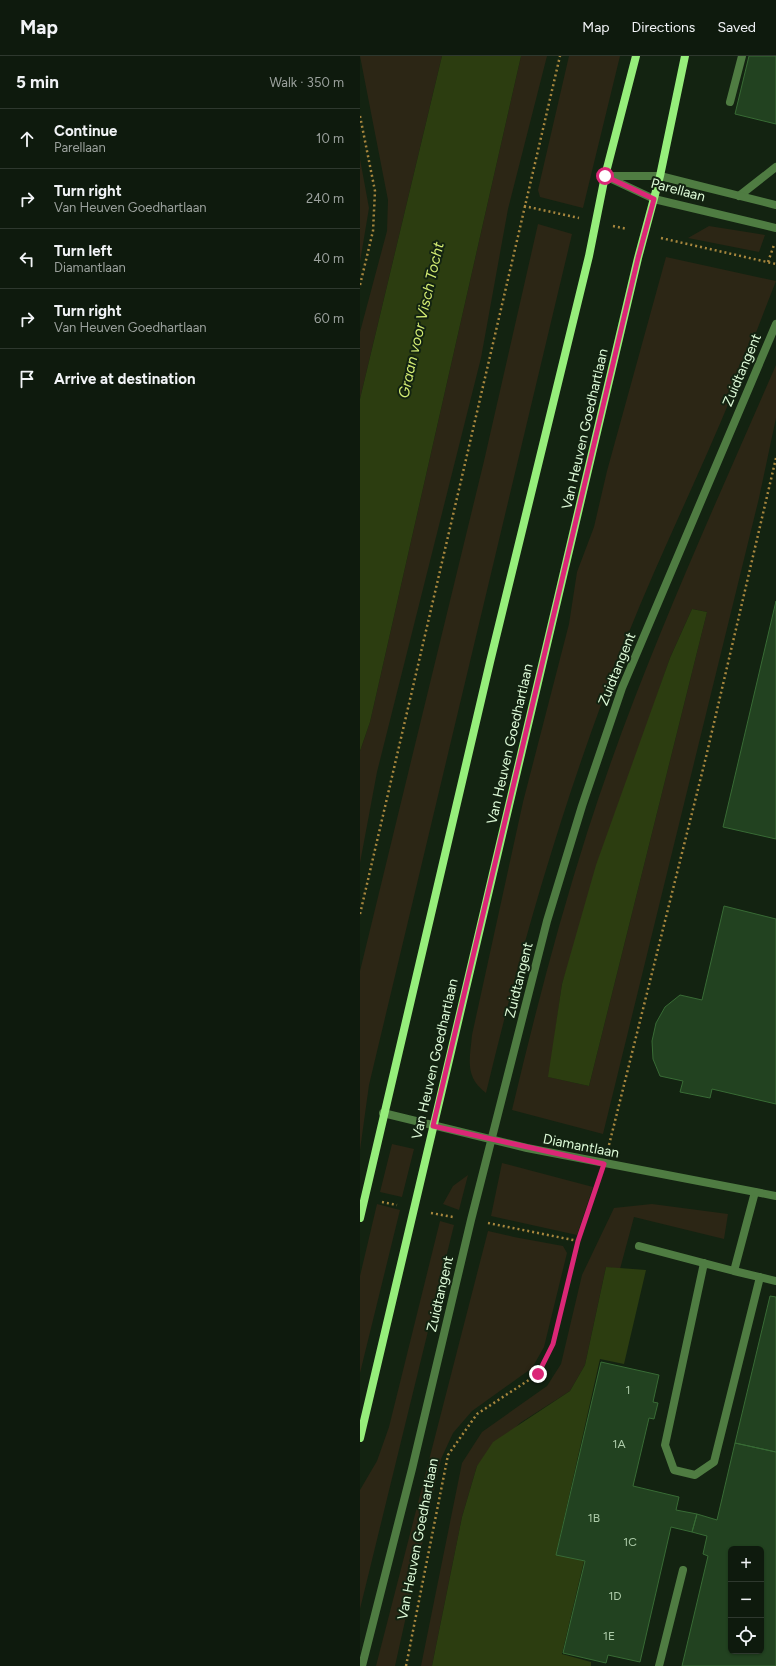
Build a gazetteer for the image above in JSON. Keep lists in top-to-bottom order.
{
  "streets": {
    "main road": ["Van Heuven Goedhartlaan"],
    "street": ["Parellaan", "Zuidtangent", "Diamantlaan"]
  },
  "crossings": [
    ["Parellaan", "Van Heuven Goedhartlaan"],
    ["Zuidtangent", "Diamantlaan"],
    ["Van Heuven Goedhartlaan", "Diamantlaan"]
  ],
  "water": ["Graan voor Visch Tocht"],
  "house_numbers": [
    "1",
    "1A",
    "1B",
    "1C",
    "1D",
    "1E"
  ],
  "page": {
    "header": "Map",
    "nav": ["Map", "Directions", "Saved"],
    "heading": ["5 min", "Walk · 350 m"],
    "list": [
      ["Continue", "Parellaan", "10 m"],
      ["Turn right", "Van Heuven Goedhartlaan", "240 m"],
      ["Turn left", "Diamantlaan", "40 m"],
      ["Turn right", "Van Heuven Goedhartlaan", "60 m"],
      "Arrive at destination"
    ],
    "map_buttons": ["+", "−"]
  }
}
